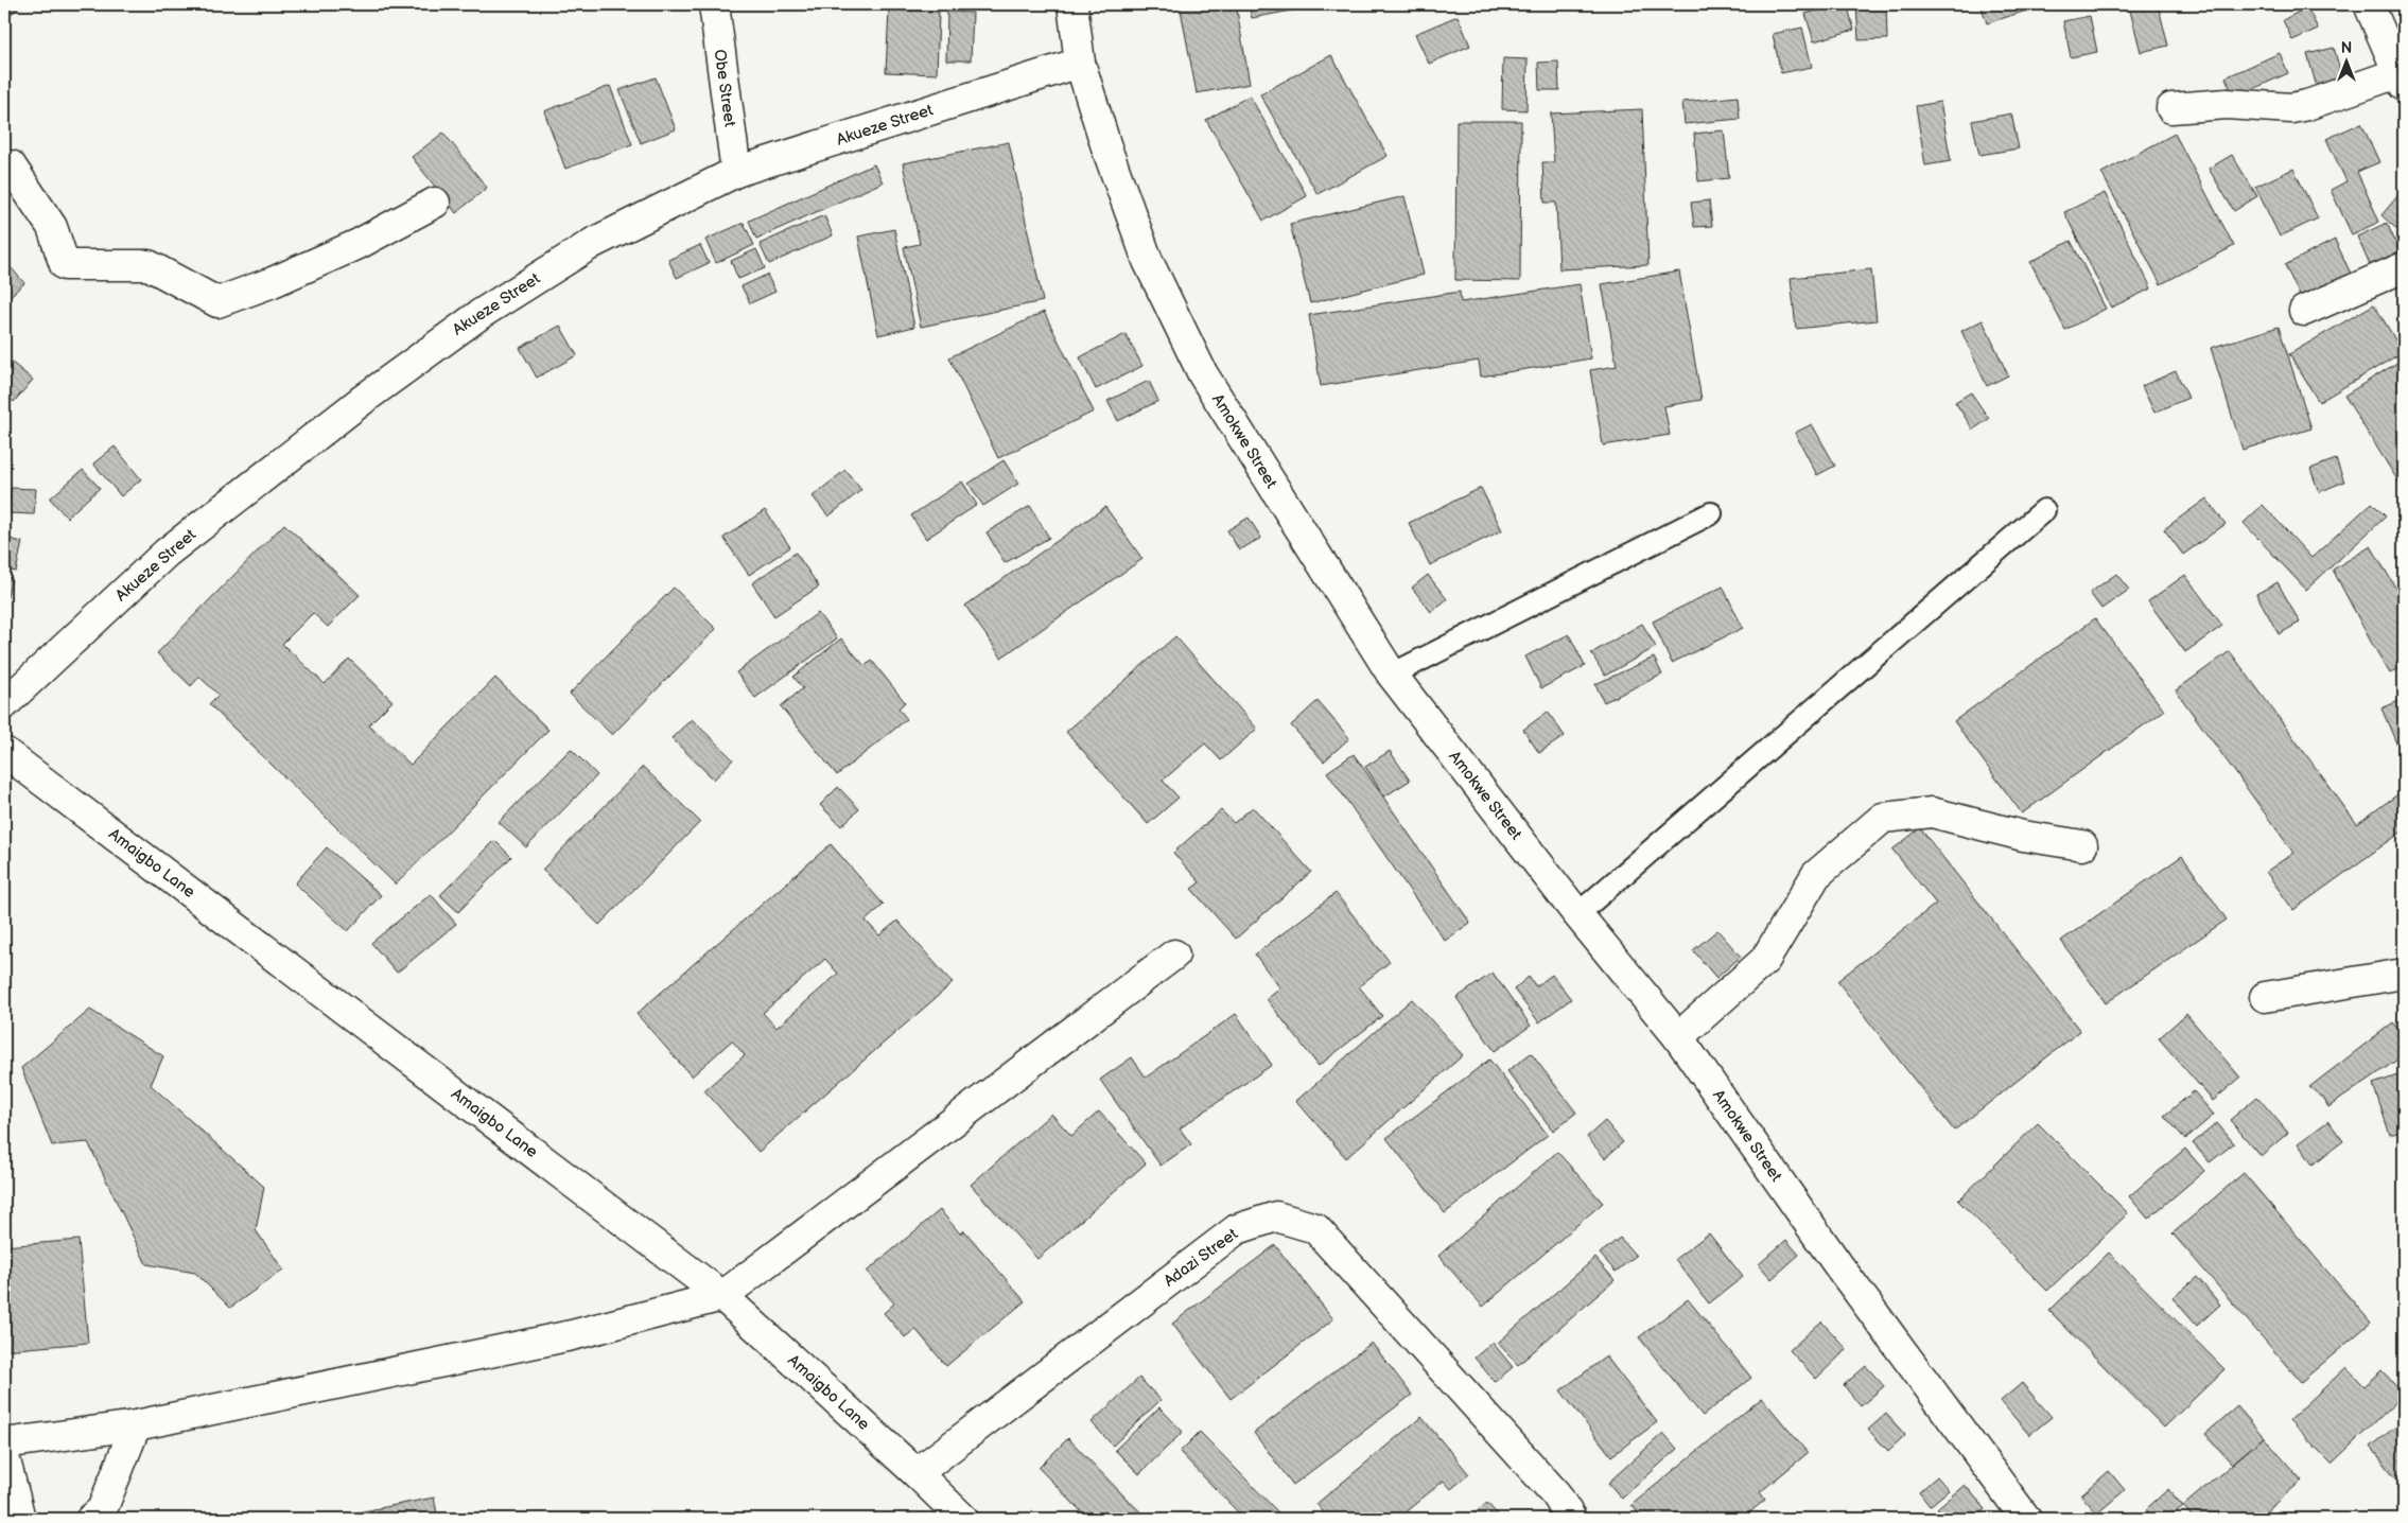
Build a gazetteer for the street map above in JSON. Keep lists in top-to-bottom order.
{
  "streets": {
    "street": [
      "Obe Street",
      "Akueze Street",
      "Amokwe Street",
      "Amaigbo Lane",
      "Adazi Street"
    ]
  },
  "crossings": [
    ["Obe Street", "Akueze Street"],
    ["Akueze Street", "Amokwe Street"],
    ["Amaigbo Lane", "Adazi Street"]
  ],
  "north": "top"
}
